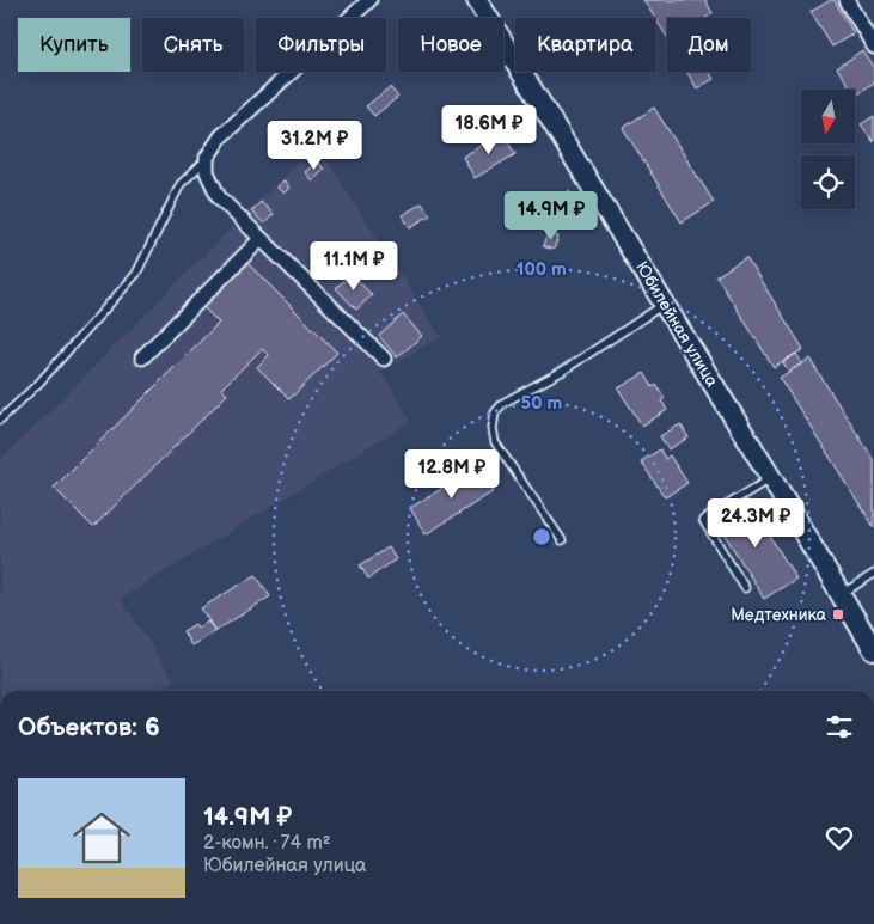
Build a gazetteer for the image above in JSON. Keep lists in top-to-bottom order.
{
  "streets": {
    "street": ["Юбилейная улица"]
  },
  "places": {
    "transit": ["Медтехника"]
  },
  "north": "bottom",
  "page": {
    "chip": [
      "Купить",
      "Снять",
      "Фильтры",
      "Новое",
      "Квартира",
      "Дом"
    ],
    "price": [
      "18.6M ₽",
      "31.2M ₽",
      "14.9M ₽",
      "11.1M ₽",
      "12.8M ₽",
      "24.3M ₽"
    ],
    "heading": "Объектов: 6",
    "list": [
      {
        "name": "14.9M ₽",
        "note": "2-комн. · 74 m² · Юбилейная улица"
      }
    ]
  },
  "rings": ["100 m", "50 m"]
}
